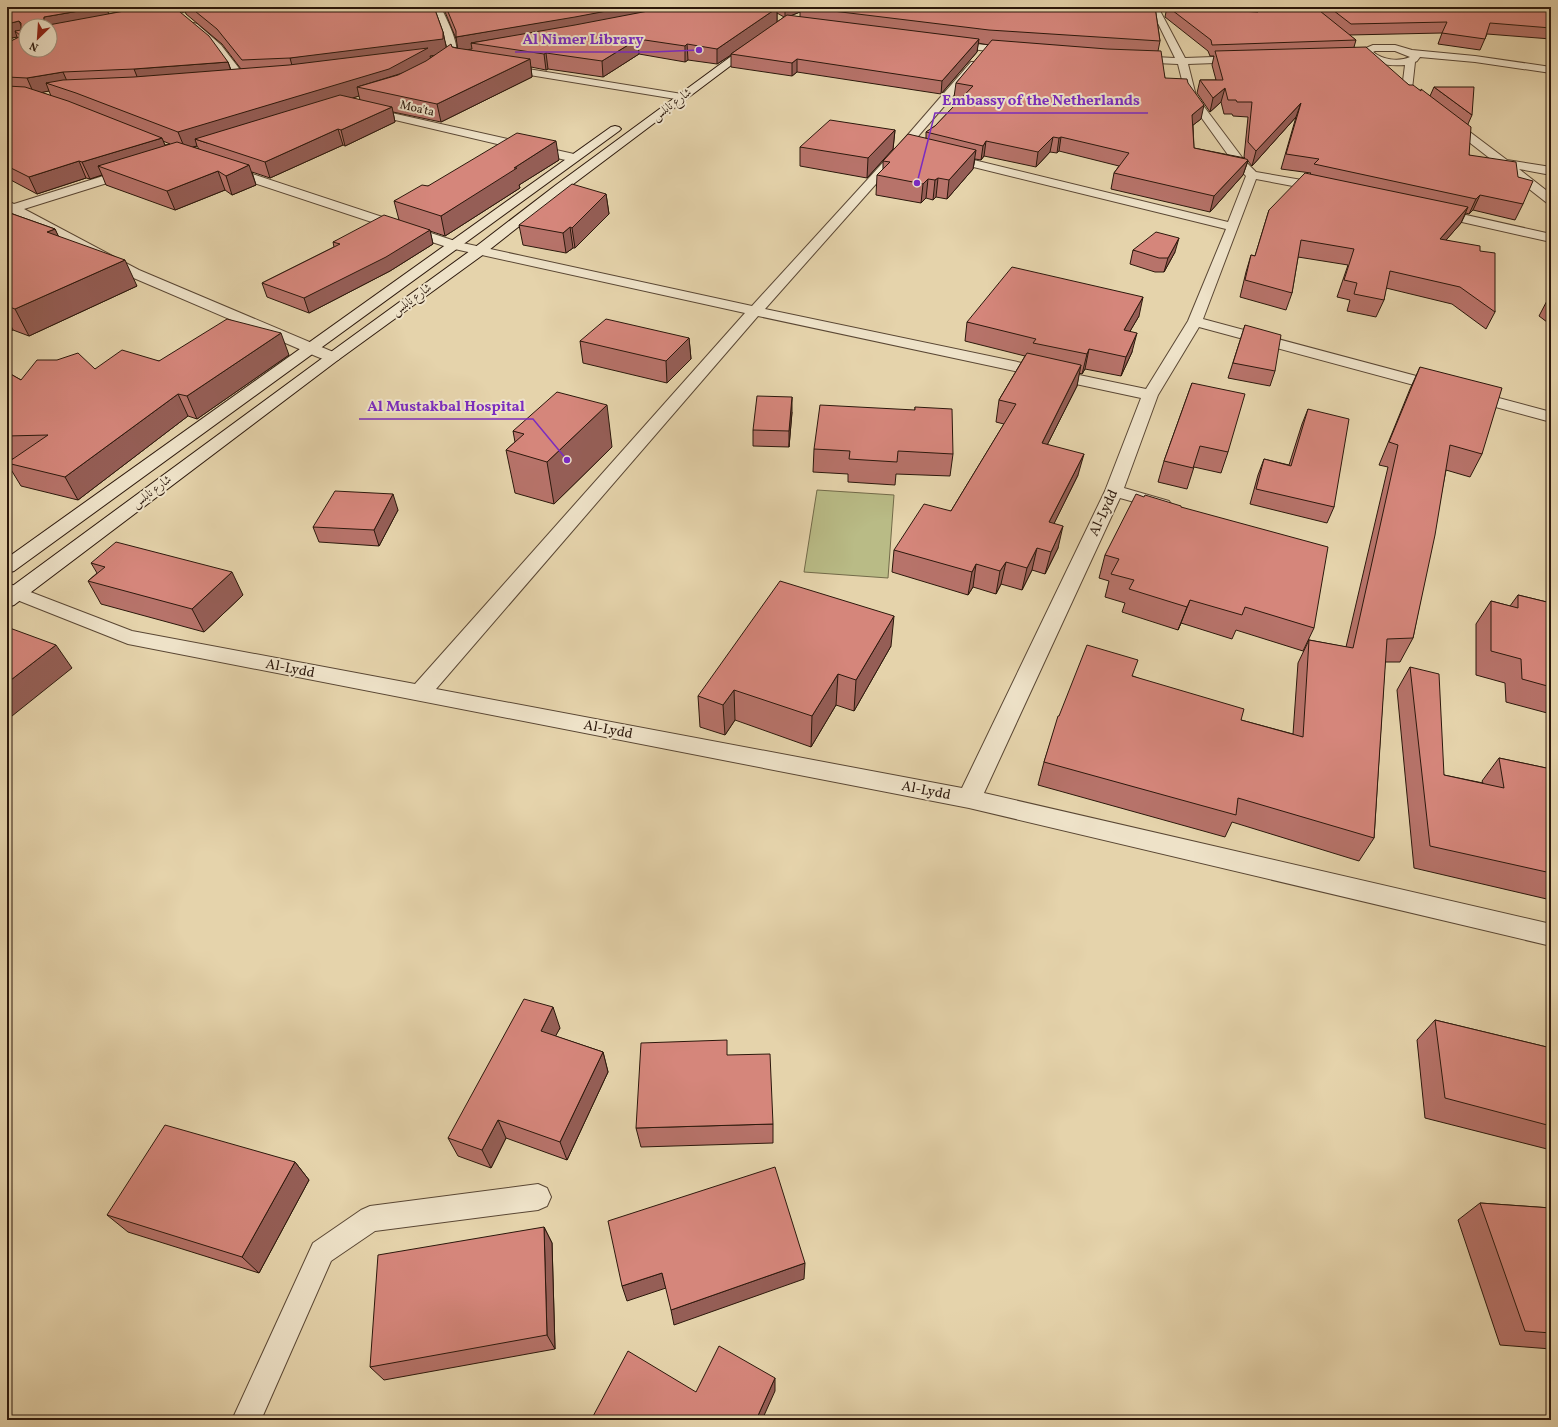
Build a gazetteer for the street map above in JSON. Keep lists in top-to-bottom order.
{
  "streets": {
    "street": ["شارع نابلس", "Moa'ta", "Al-Lydd"]
  },
  "crossings": [
    ["شارع نابلس", "Moa'ta"],
    ["شارع نابلس", "Al-Lydd"]
  ],
  "places": ["Al Nimer Library", "Embassy of the Netherlands", "Al Mustakbal Hospital"],
  "north": "bottom left"
}
